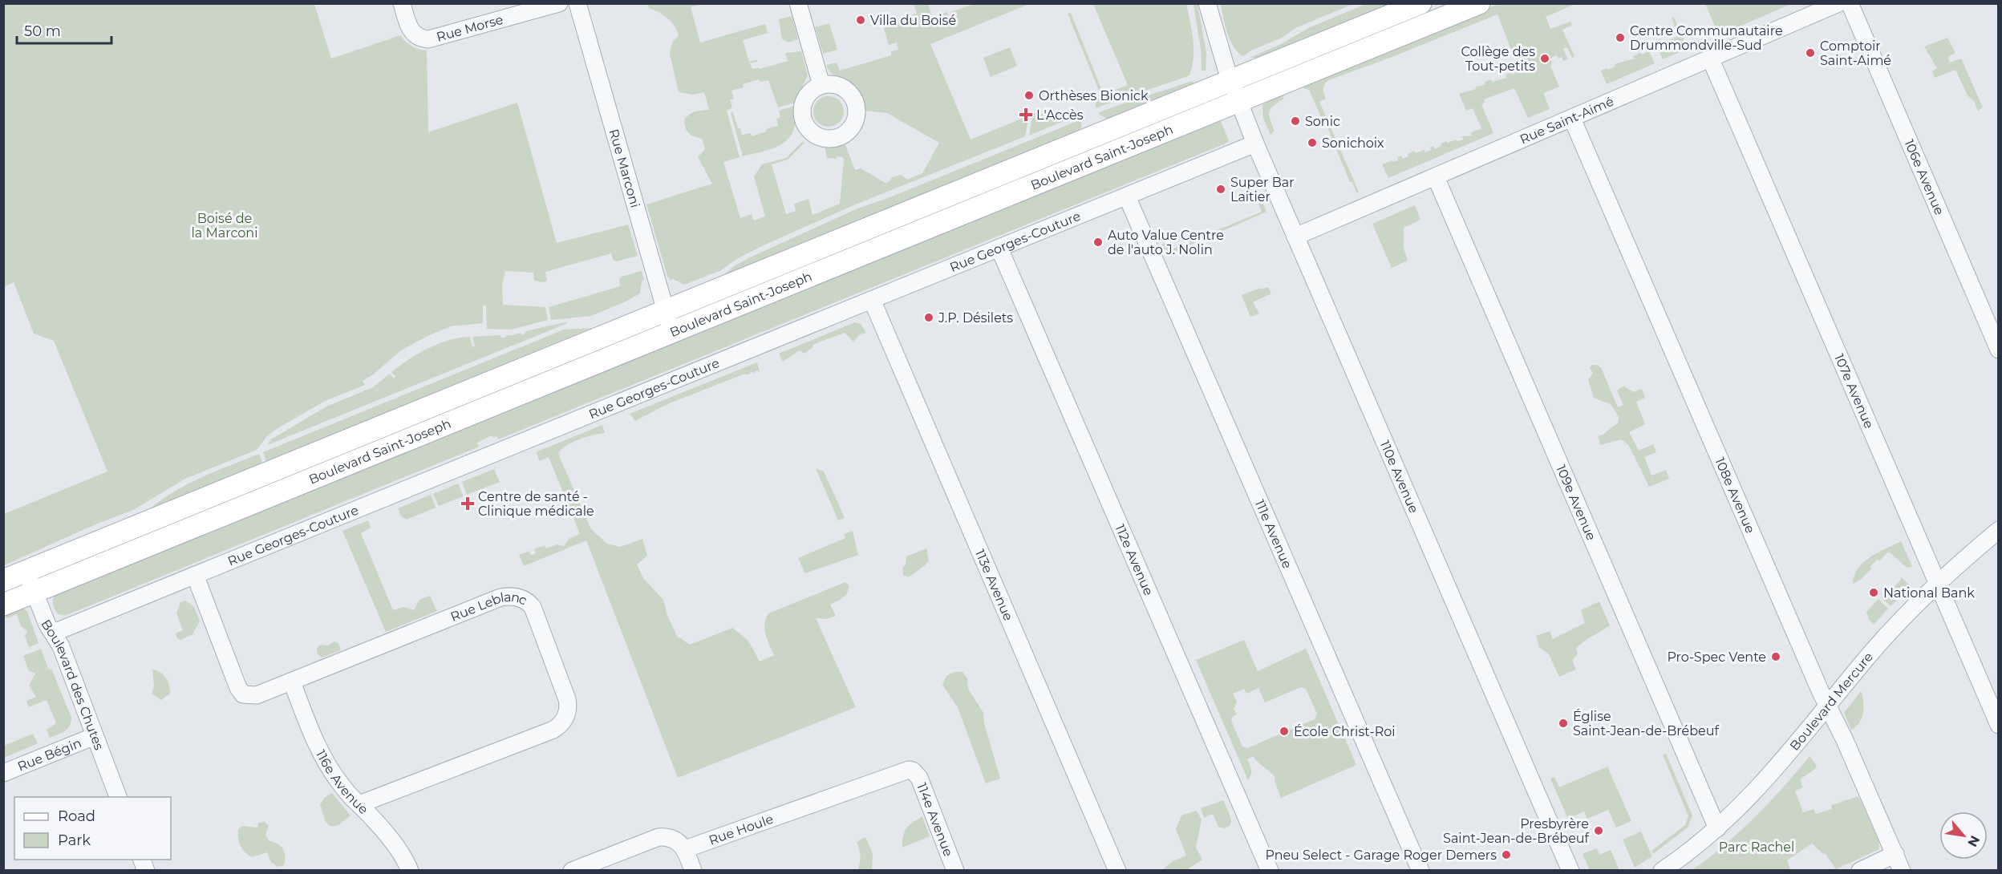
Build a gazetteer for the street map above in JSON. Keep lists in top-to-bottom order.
{
  "streets": {
    "main road": ["Boulevard Saint-Joseph"],
    "street": [
      "Rue Morse",
      "Rue Saint-Aimé",
      "Rue Marconi",
      "106e Avenue",
      "Rue Georges-Couture",
      "107e Avenue",
      "110e Avenue",
      "108e Avenue",
      "109e Avenue",
      "111e Avenue",
      "112e Avenue",
      "113e Avenue",
      "Rue Leblanc",
      "Boulevard des Chutes",
      "Boulevard Mercure",
      "Rue Bégin",
      "116e Avenue",
      "114e Avenue",
      "Rue Houle"
    ]
  },
  "crossings": [
    ["Rue Saint-Aimé", "107e Avenue"],
    ["Rue Saint-Aimé", "110e Avenue"],
    ["Rue Saint-Aimé", "108e Avenue"],
    ["Rue Saint-Aimé", "109e Avenue"],
    ["Boulevard Saint-Joseph", "Rue Marconi"],
    ["Boulevard Saint-Joseph", "110e Avenue"],
    ["Boulevard Saint-Joseph", "Boulevard des Chutes"],
    ["Rue Georges-Couture", "110e Avenue"],
    ["Rue Georges-Couture", "111e Avenue"],
    ["Rue Georges-Couture", "112e Avenue"],
    ["Rue Georges-Couture", "113e Avenue"],
    ["Rue Georges-Couture", "Rue Leblanc"],
    ["Rue Georges-Couture", "Boulevard des Chutes"],
    ["107e Avenue", "Boulevard Mercure"],
    ["108e Avenue", "Boulevard Mercure"],
    ["109e Avenue", "Boulevard Mercure"],
    ["Rue Leblanc", "116e Avenue"],
    ["Boulevard des Chutes", "Rue Bégin"],
    ["114e Avenue", "Rue Houle"]
  ],
  "parks": ["Boisé de la Marconi", "Parc Rachel"],
  "places": {
    "other": [
      "Villa du Boisé",
      "Centre Communautaire Drummondville-Sud",
      "Comptoir Saint-Aimé",
      "Collège des Tout-petits",
      "Orthèses Bionick",
      "Sonic",
      "Sonichoix",
      "Super Bar Laitier",
      "Auto Value Centre de l'auto J. Nolin",
      "J.P. Désilets",
      "National Bank",
      "Pro-Spec Vente",
      "Église Saint-Jean-de-Brébeuf",
      "École Christ-Roi",
      "Presbyrère Saint-Jean-de-Brébeuf",
      "Pneu Select - Garage Roger Demers"
    ],
    "health": ["L'Accès", "Centre de santé - Clinique médicale"]
  },
  "legend": ["Road", "Park"],
  "scale_bar": "50 m",
  "north": "bottom right"
}
